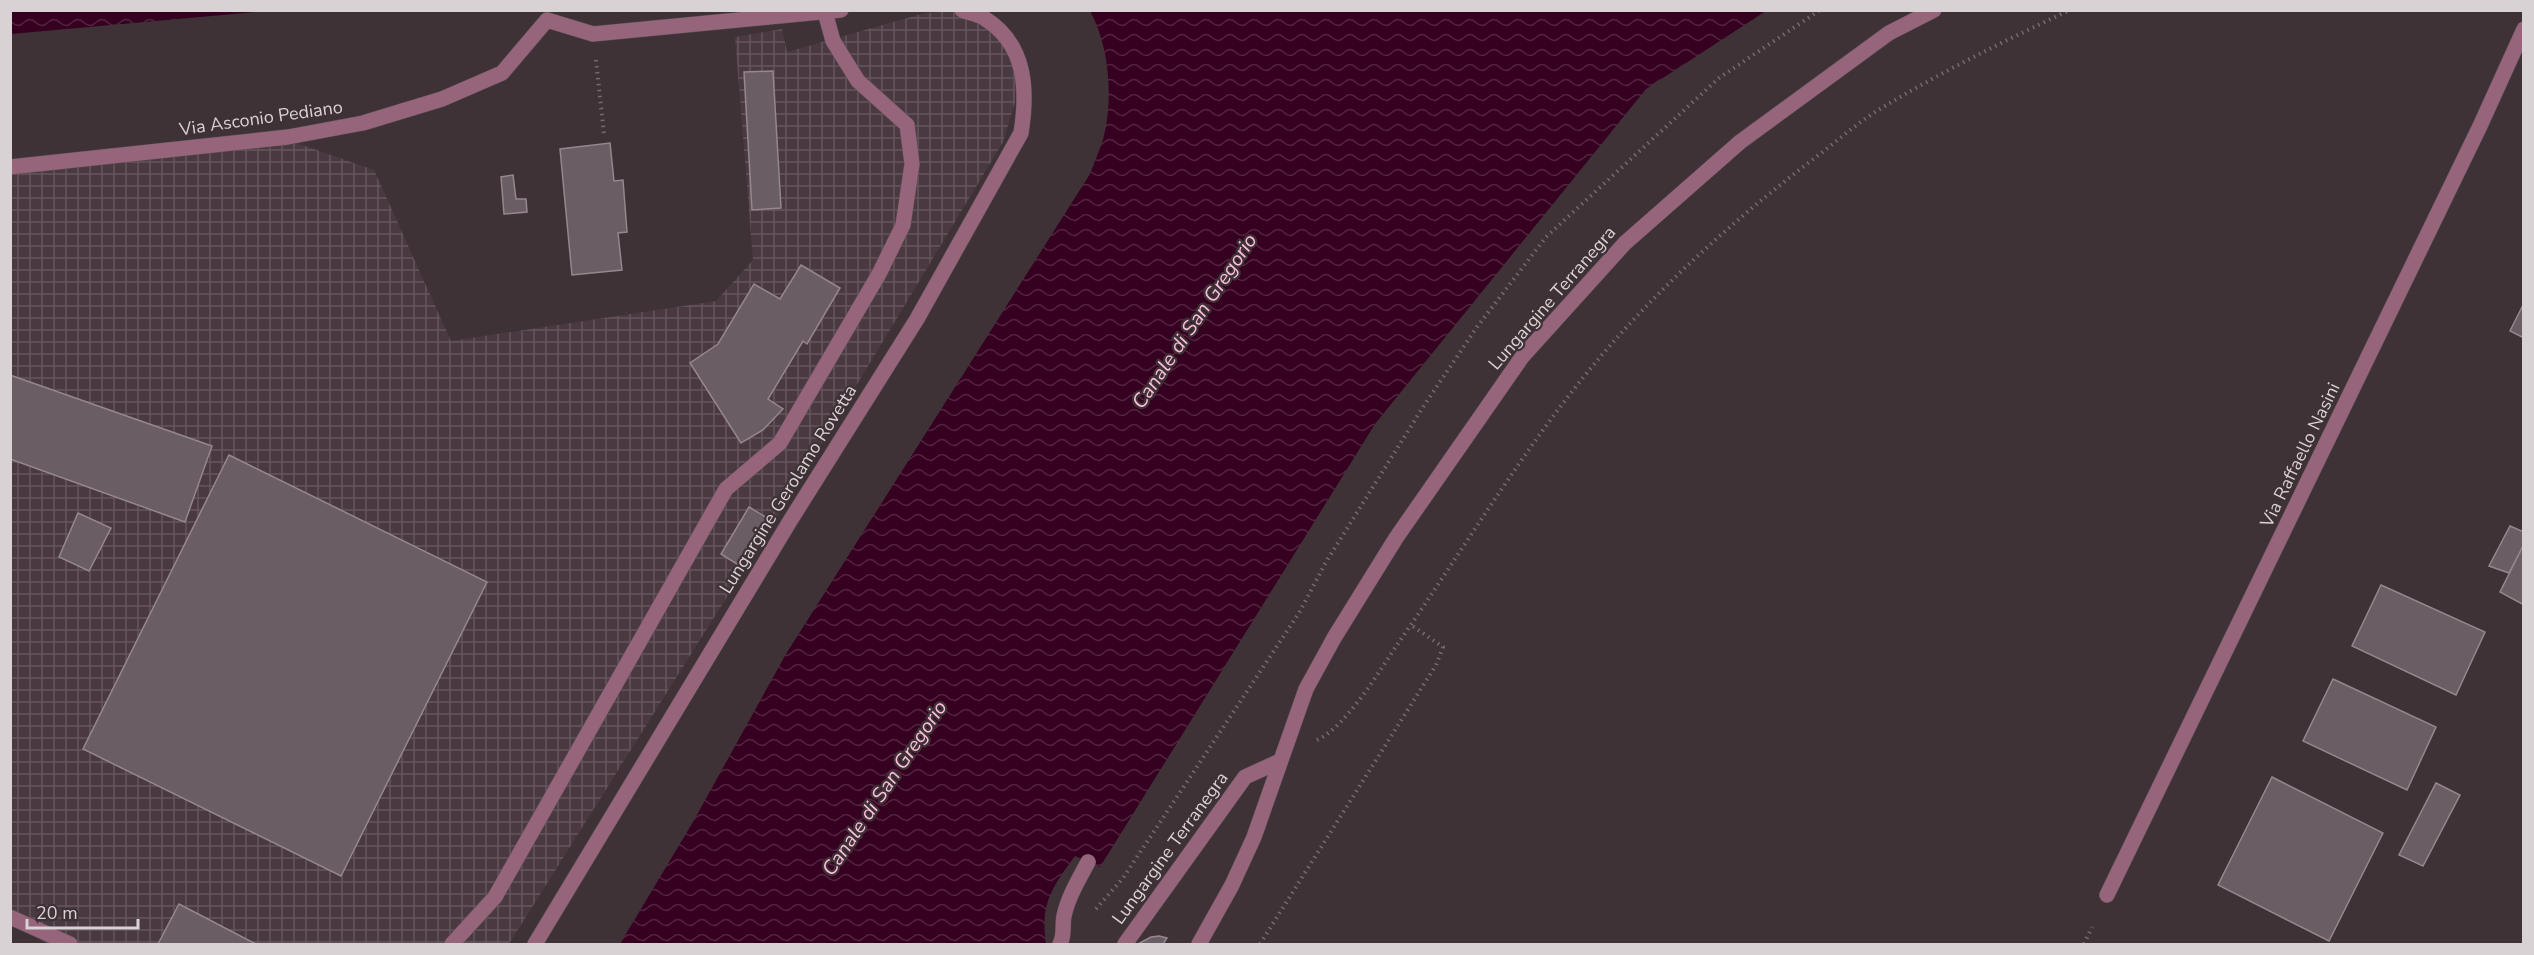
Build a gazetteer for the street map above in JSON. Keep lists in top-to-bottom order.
{
  "streets": {
    "street": [
      "Via Asconio Pediano",
      "Lungargine Terranegra",
      "Via Raffaello Nasini",
      "Lungargine Gerolamo Rovetta"
    ]
  },
  "water": ["Canale di San Gregorio"],
  "scale_bar": "20 m"
}
